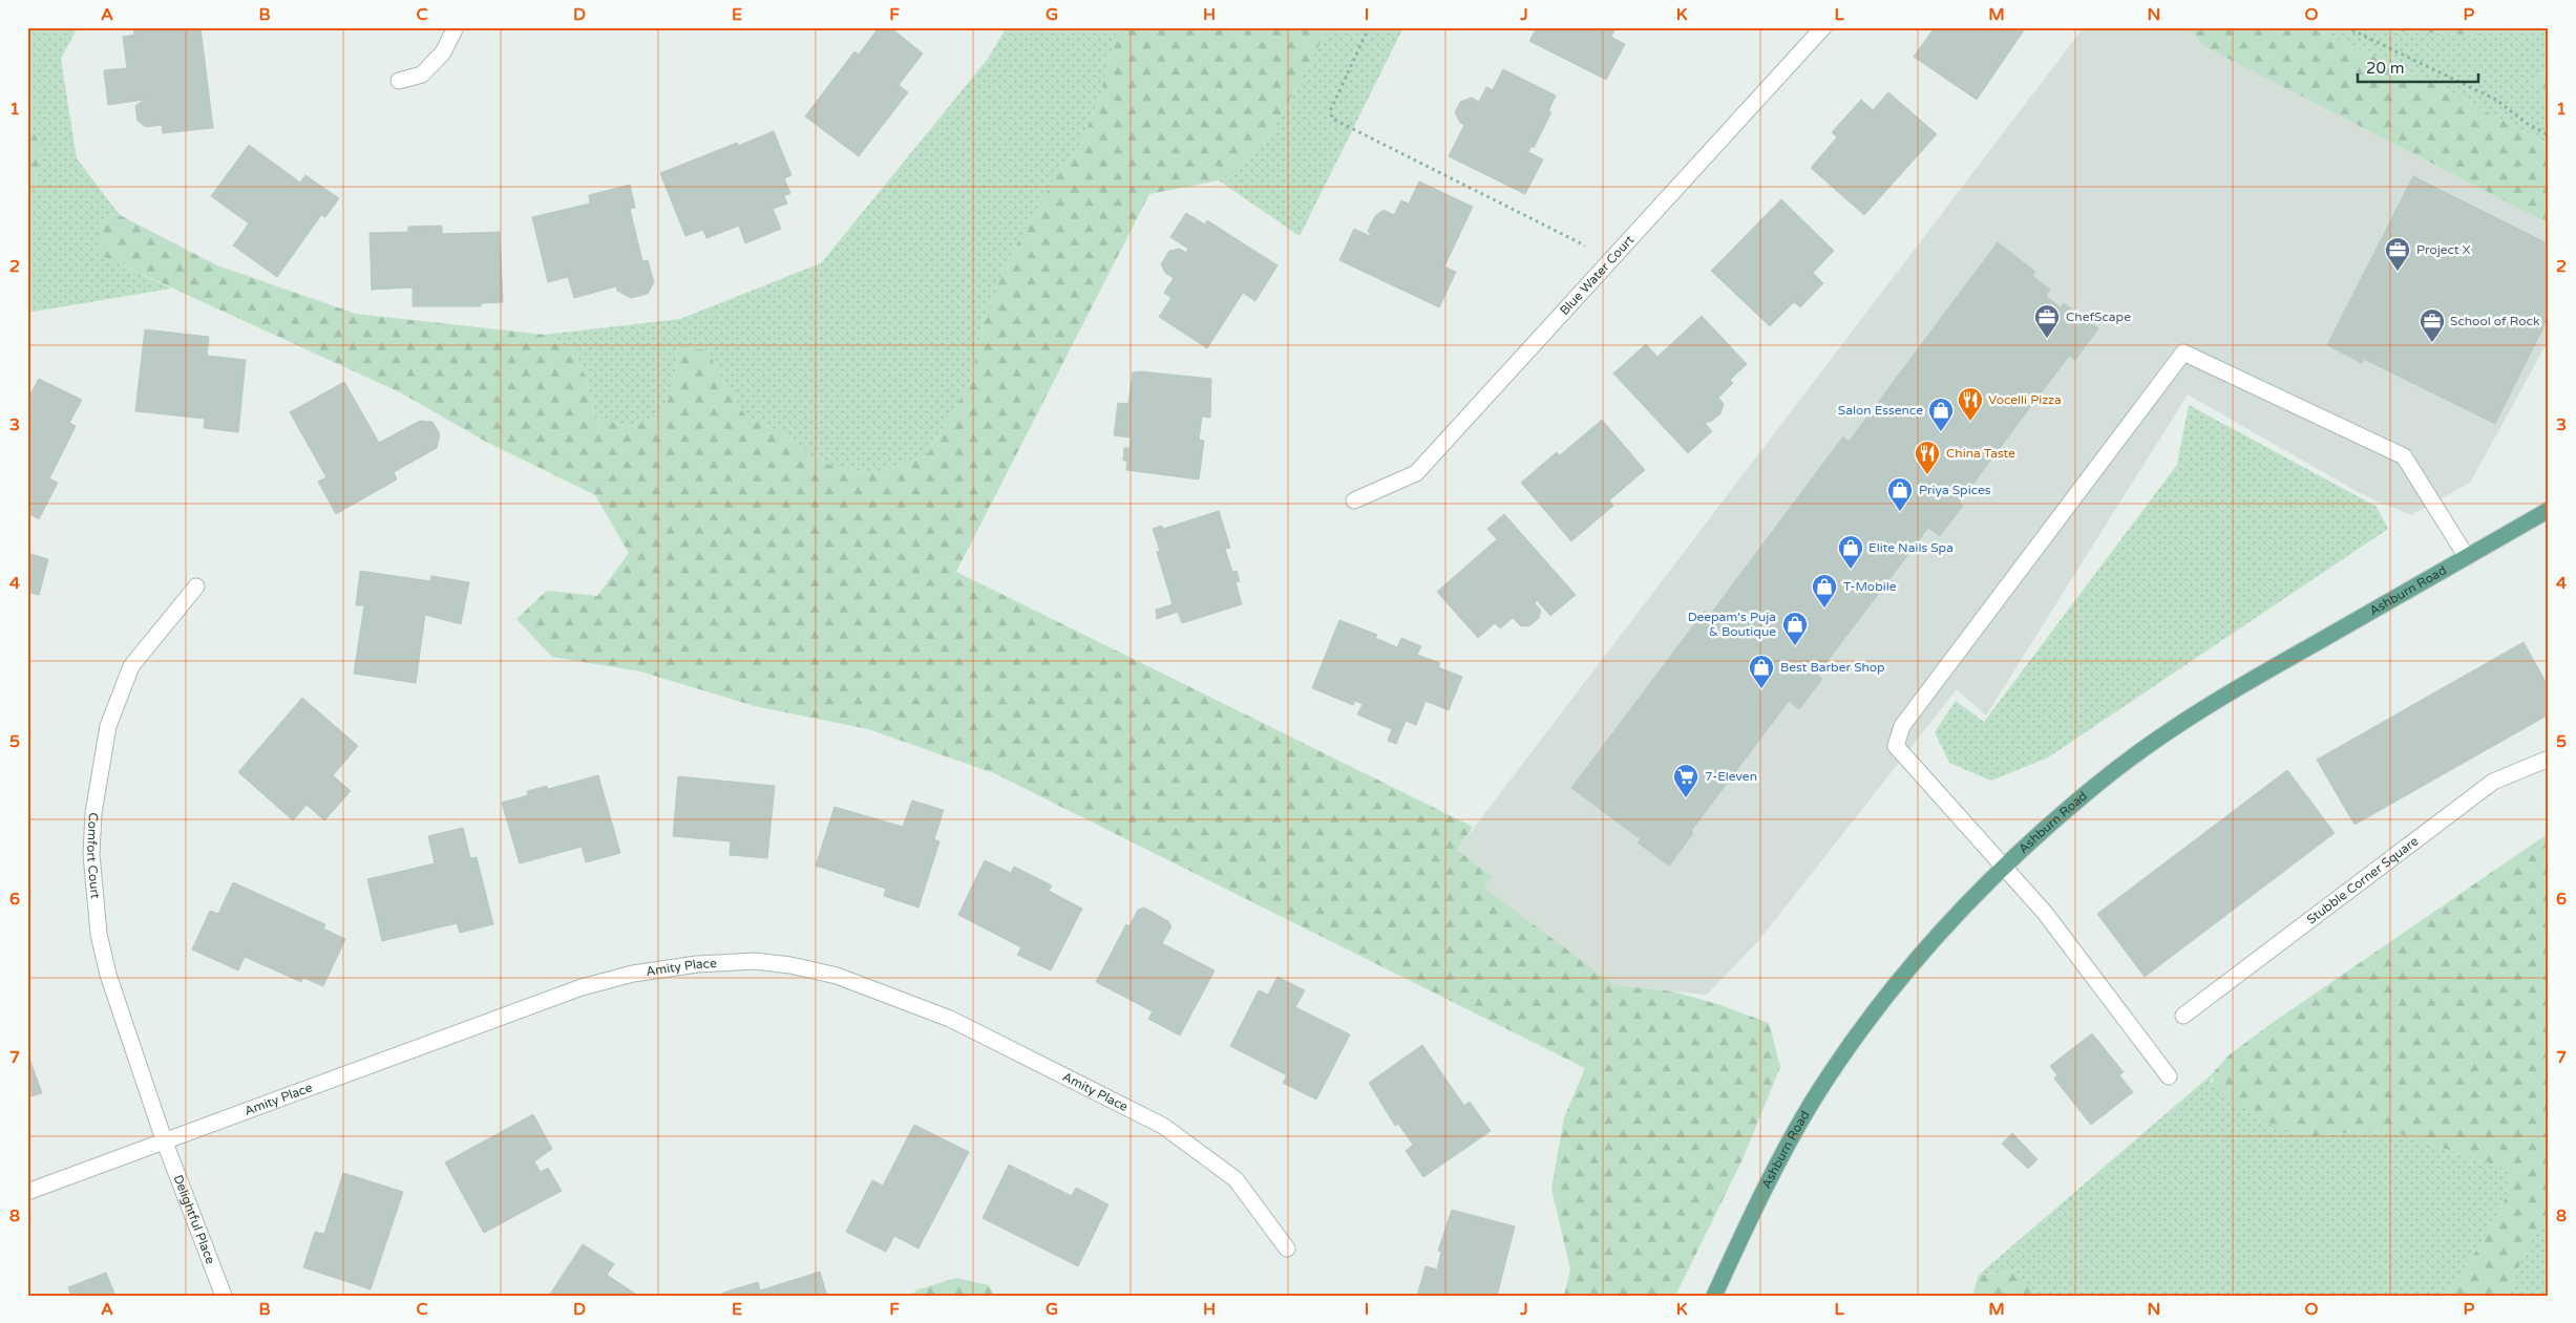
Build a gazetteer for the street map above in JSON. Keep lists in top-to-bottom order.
{
  "streets": {
    "main road": ["Ashburn Road"],
    "street": [
      "Blue Water Court",
      "Comfort Court",
      "Stubble Corner Square",
      "Amity Place",
      "Delightful Place"
    ]
  },
  "crossings": [
    ["Comfort Court", "Amity Place"],
    ["Comfort Court", "Delightful Place"],
    ["Amity Place", "Delightful Place"]
  ],
  "places": {
    "office": ["Project X", "ChefScape", "School of Rock"],
    "restaurant": ["Vocelli Pizza", "China Taste"],
    "shop": [
      "Salon Essence",
      "Priya Spices",
      "Elite Nails Spa",
      "T-Mobile",
      "Deepam's Puja & Boutique",
      "Best Barber Shop"
    ],
    "supermarket": ["7-Eleven"]
  },
  "scale_bar": "20 m",
  "grid": {
    "columns": [
      "A",
      "B",
      "C",
      "D",
      "E",
      "F",
      "G",
      "H",
      "I",
      "J",
      "K",
      "L",
      "M",
      "N",
      "O",
      "P"
    ],
    "rows": [
      "1",
      "2",
      "3",
      "4",
      "5",
      "6",
      "7",
      "8"
    ]
  }
}
